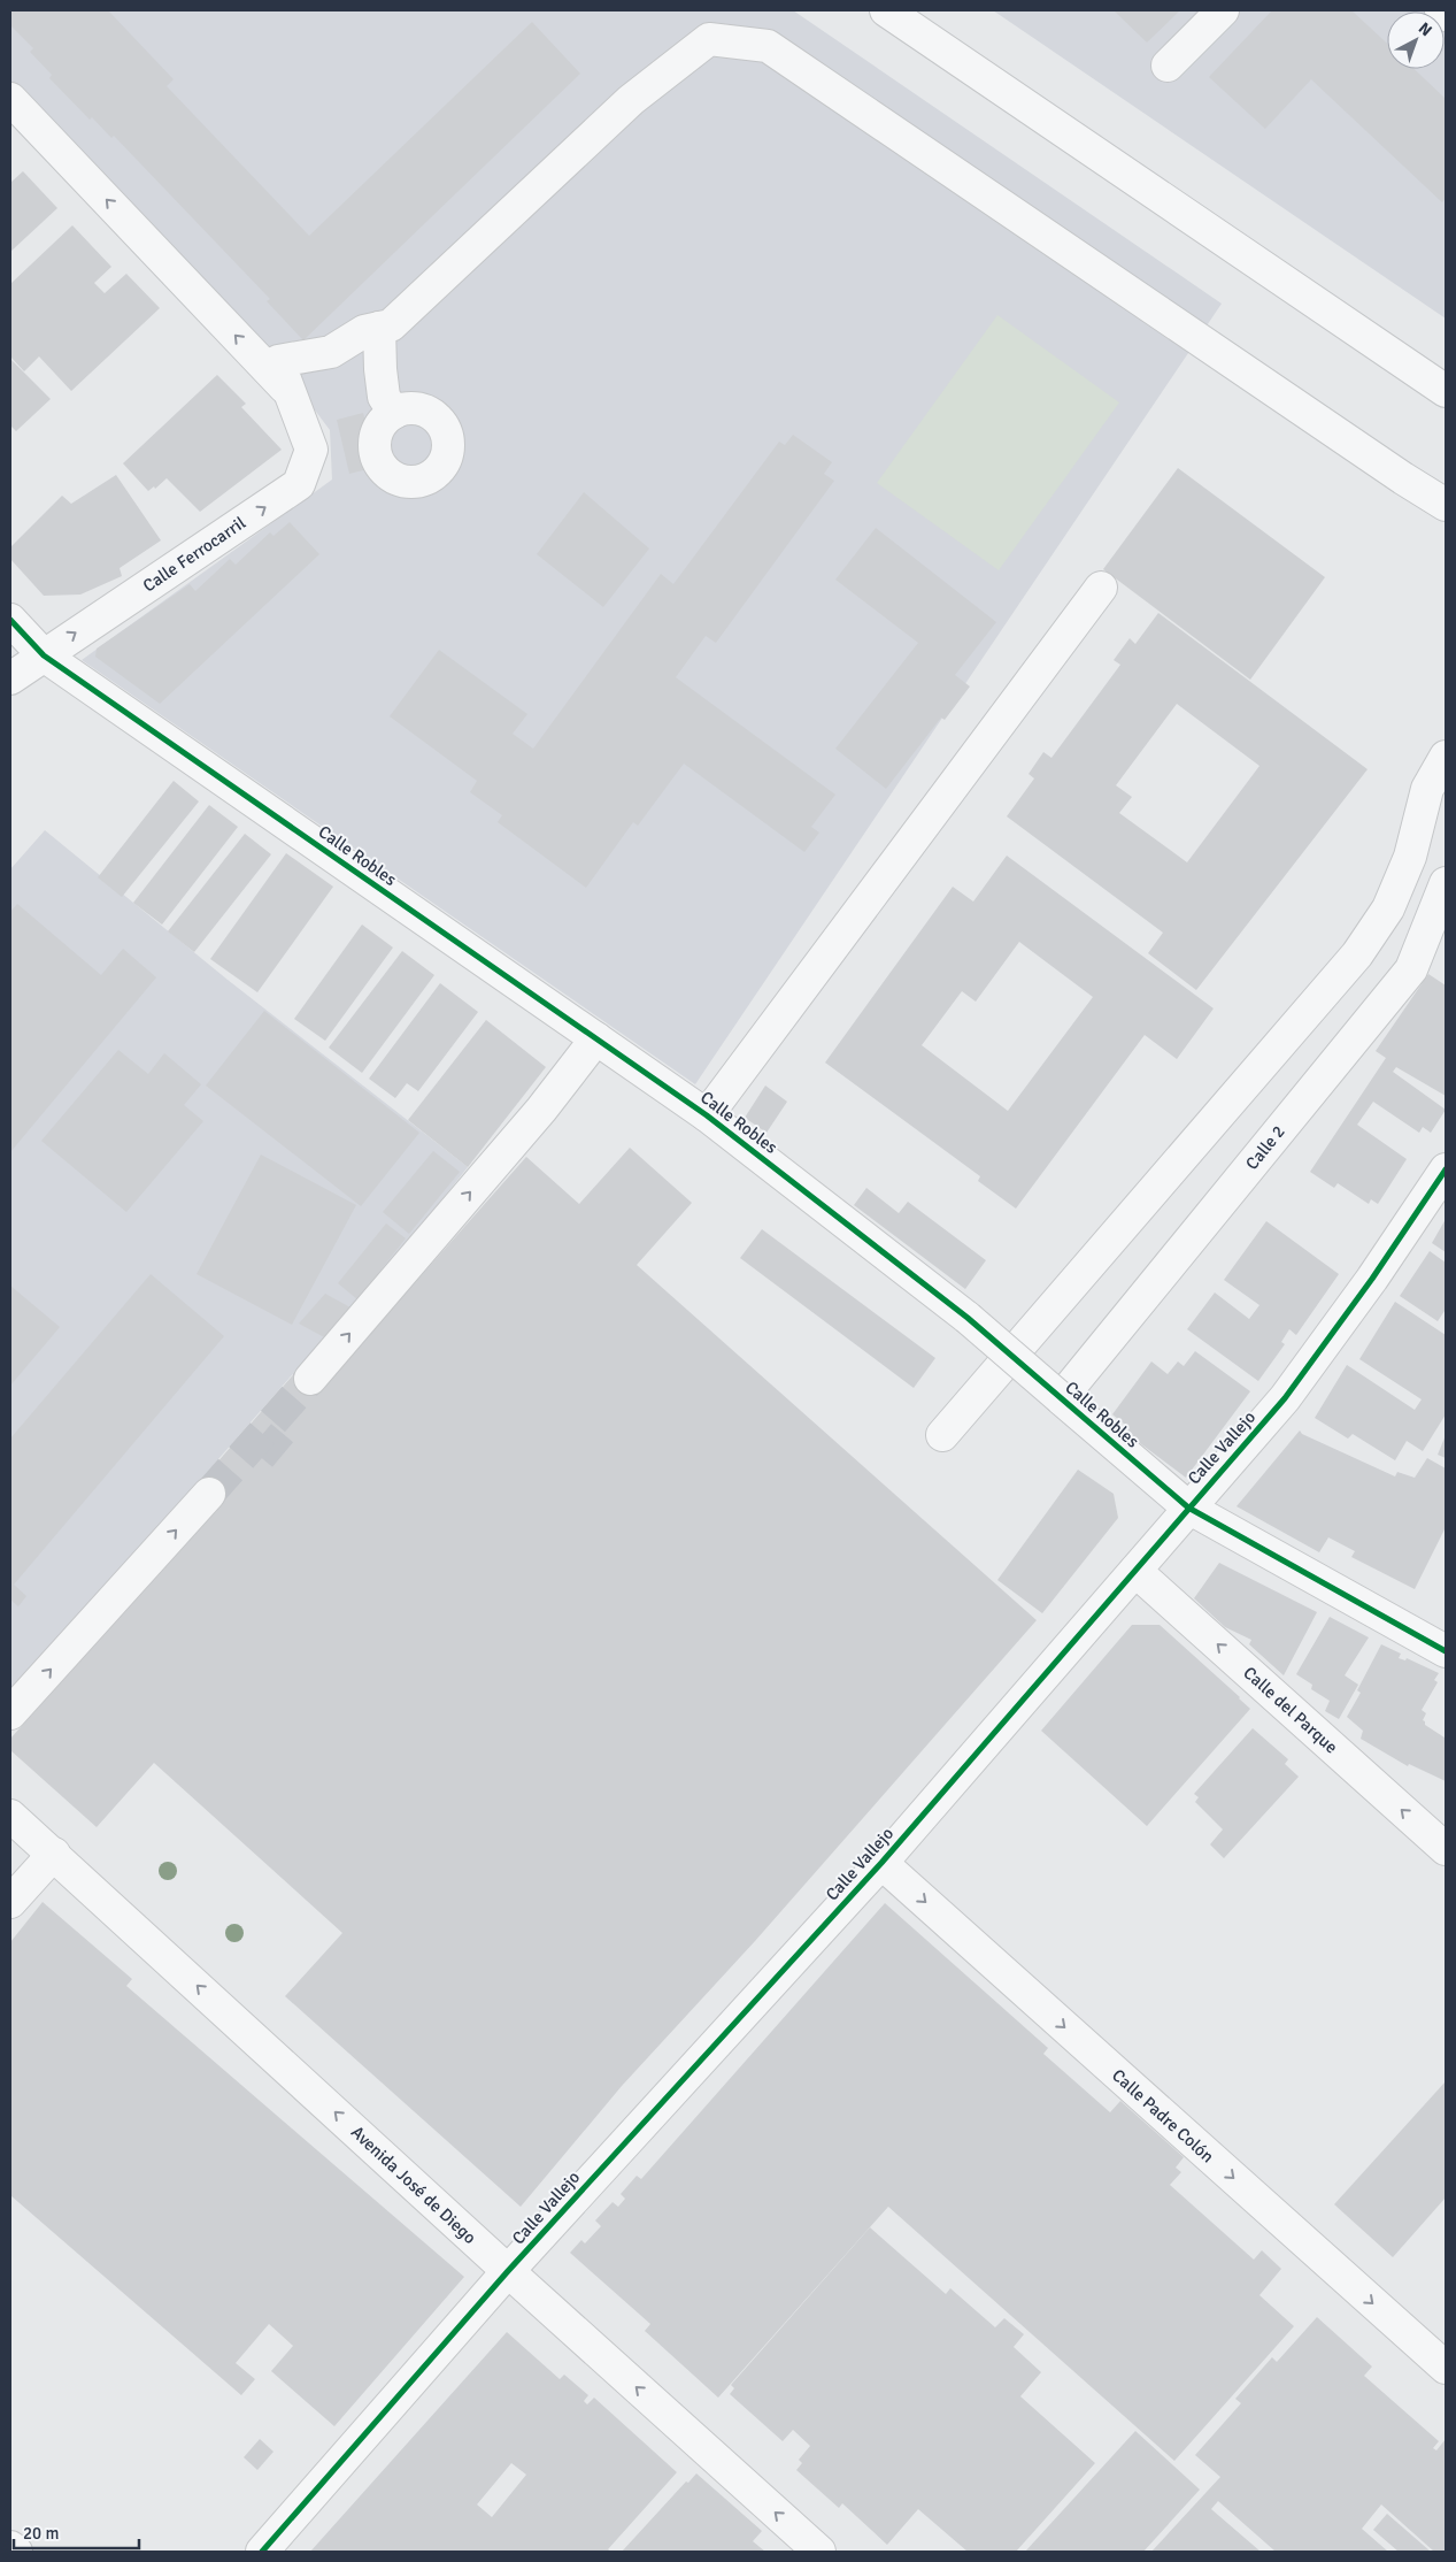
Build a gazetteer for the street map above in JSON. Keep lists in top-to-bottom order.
{
  "streets": {
    "street": [
      "Calle Ferrocarril",
      "Calle Robles",
      "Calle 2",
      "Calle Vallejo",
      "Calle del Parque",
      "Calle Padre Colón",
      "Avenida José de Diego"
    ]
  },
  "crossings": [
    ["Calle Ferrocarril", "Calle Robles"],
    ["Calle Robles", "Calle 2"],
    ["Calle Robles", "Calle Vallejo"],
    ["Calle Vallejo", "Calle del Parque"],
    ["Calle Vallejo", "Calle Padre Colón"],
    ["Calle Vallejo", "Avenida José de Diego"]
  ],
  "one_way": [
    "Calle Ferrocarril",
    "Calle del Parque",
    "Calle Padre Colón",
    "Avenida José de Diego"
  ],
  "scale_bar": "20 m",
  "north": "top right"
}
